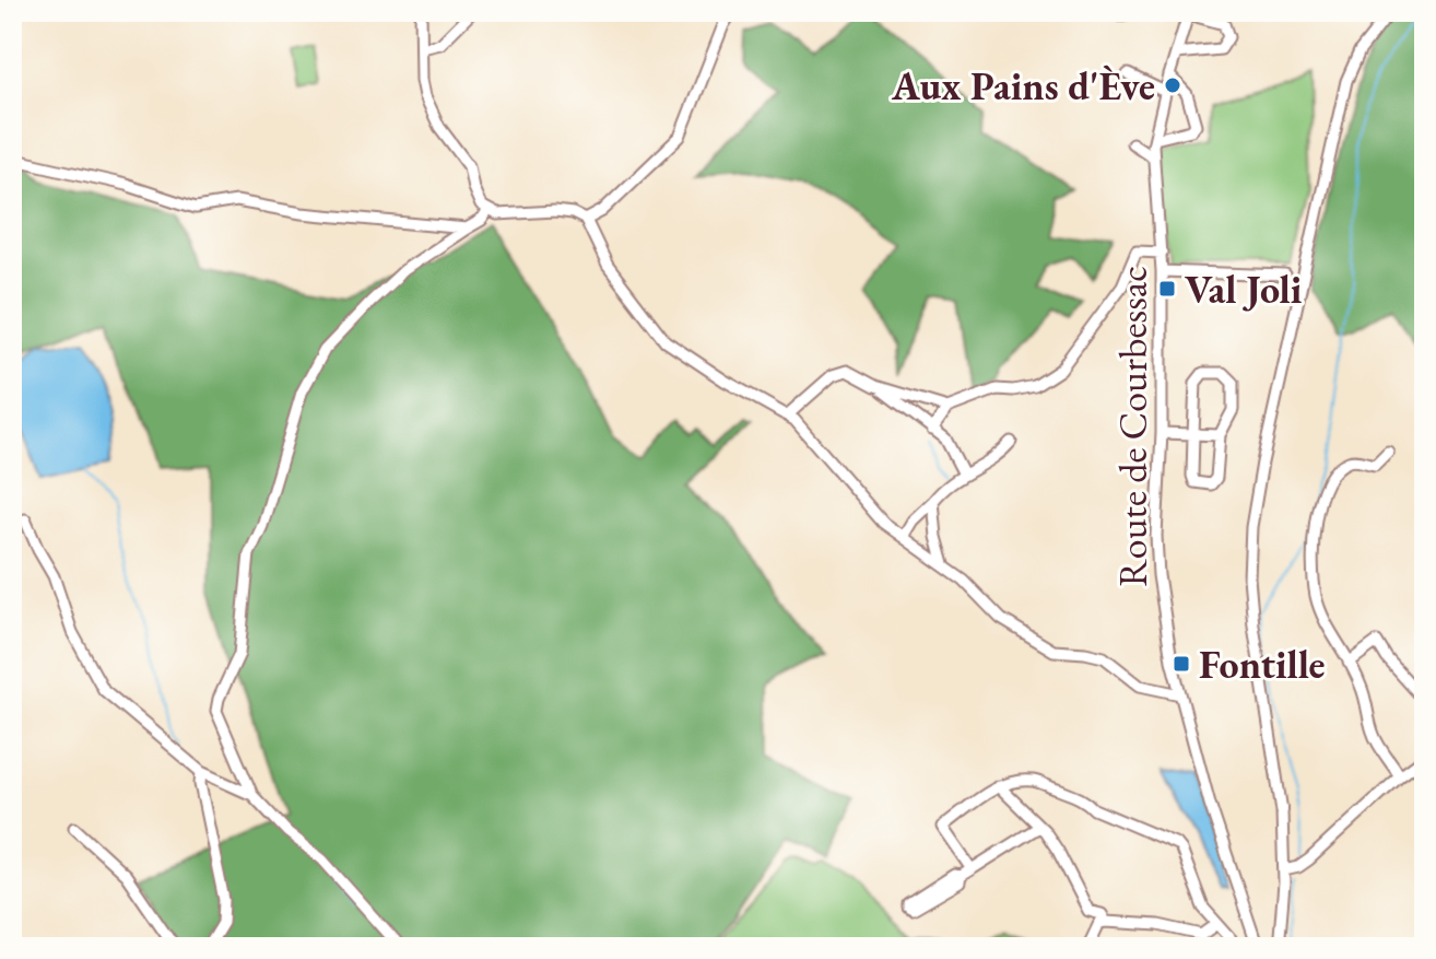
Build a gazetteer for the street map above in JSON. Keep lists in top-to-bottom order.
{
  "streets": {
    "street": ["Route de Courbessac"]
  },
  "places": {
    "other": ["Aux Pains d'Ève"],
    "transit": ["Val Joli", "Fontille"]
  }
}
